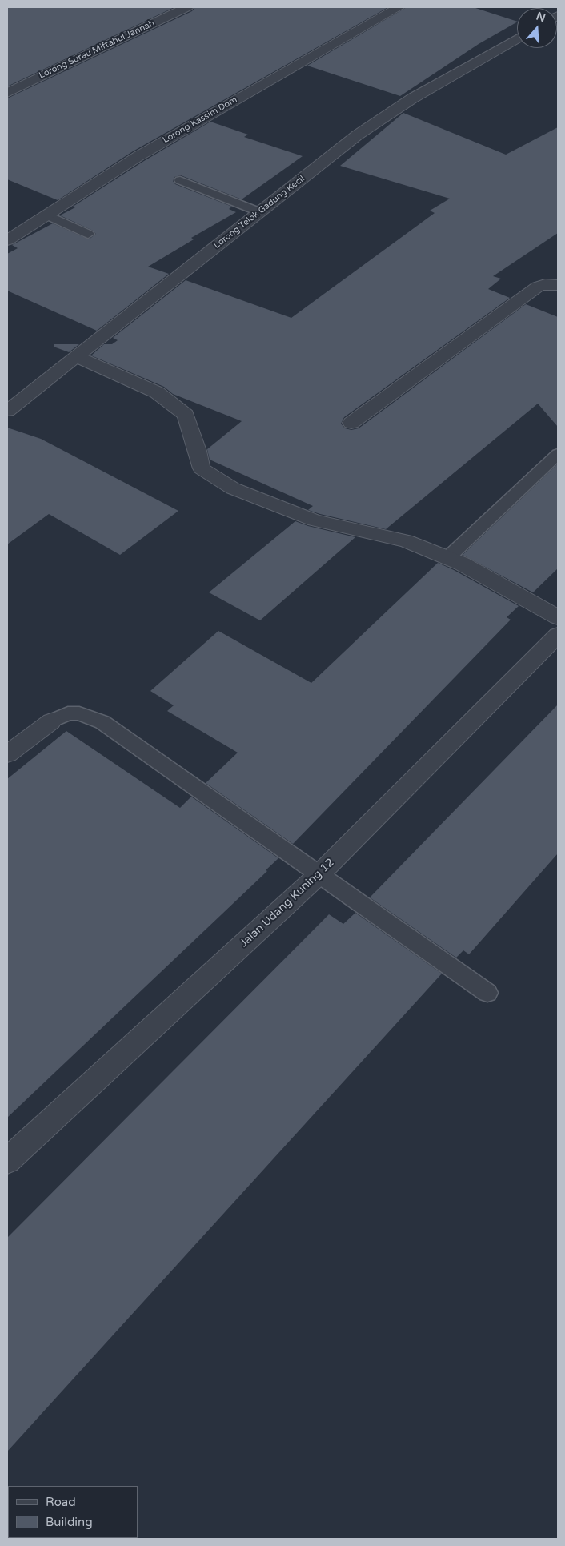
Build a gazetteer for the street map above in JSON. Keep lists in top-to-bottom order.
{
  "streets": {
    "street": [
      "Lorong Surau Miftahul Jannah",
      "Lorong Kassim Dom",
      "Lorong Telok Gadung Kecil",
      "Jalan Udang Kuning 12"
    ]
  },
  "legend": ["Road", "Building"],
  "north": "top"
}
